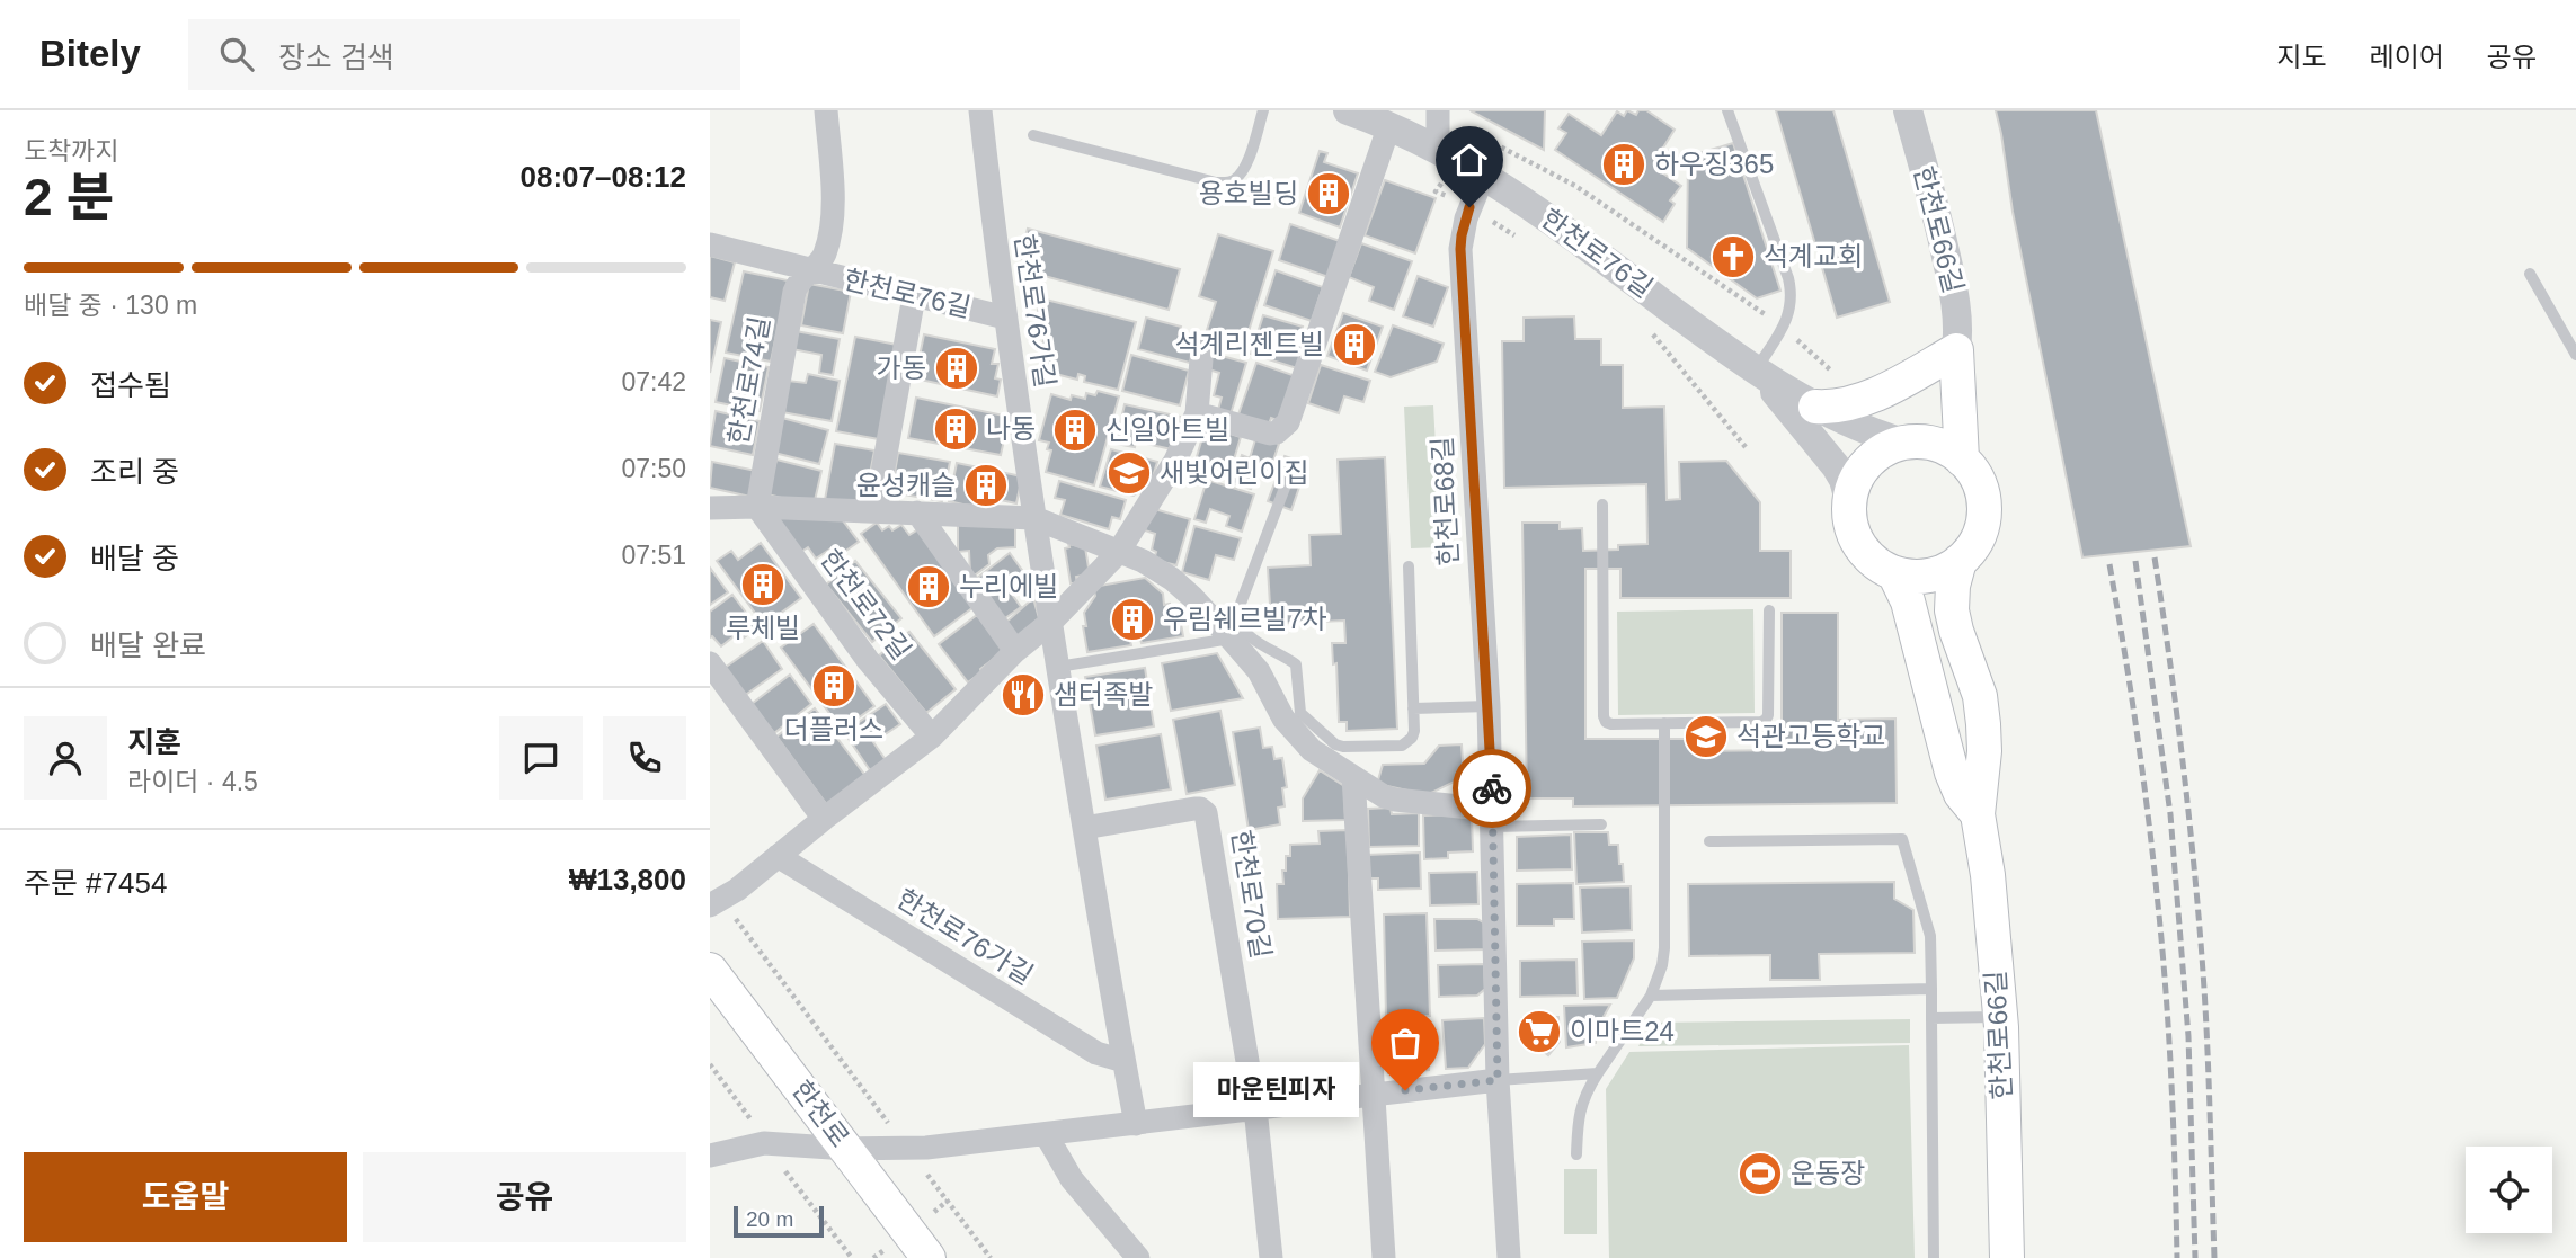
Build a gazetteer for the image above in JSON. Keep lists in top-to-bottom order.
{
  "streets": {
    "main road": ["한천로66길", "한천로"],
    "street": [
      "한천로76길",
      "한천로76가길",
      "한천로74길",
      "한천로68길",
      "한천로72길",
      "한천로70길"
    ]
  },
  "crossings": [
    ["한천로76길", "한천로76가길"],
    ["한천로76길", "한천로74길"],
    ["한천로76길", "한천로68길"],
    ["한천로76가길", "한천로70길"],
    ["한천로74길", "한천로72길"]
  ],
  "places": {
    "building": [
      "하우징365",
      "용호빌딩",
      "석계리젠트빌",
      "가동",
      "나동",
      "신일아트빌",
      "윤성캐슬",
      "루체빌",
      "누리에빌",
      "우림쉐르빌7차",
      "더플러스"
    ],
    "church": ["석계교회"],
    "school or university": ["새빛어린이집", "석관고등학교"],
    "restaurant": ["샘터족발"],
    "supermarket": ["이마트24"],
    "other": ["마운틴피자"],
    "sports": ["운동장"]
  },
  "scale_bar": "20 m",
  "page": {
    "header": "Bitely",
    "search": "장소 검색",
    "nav": ["지도", "레이어", "공유"],
    "heading": ["2 분", "도착까지", "08:07–08:12"],
    "panel": [
      "지훈",
      "라이더 · 4.5",
      "주문 #7454",
      "₩13,800"
    ],
    "bar": "배달 중 · 130 m",
    "list": [
      ["접수됨", "07:42"],
      ["조리 중", "07:50"],
      ["배달 중", "07:51"],
      "배달 완료"
    ],
    "bubble": "마운틴피자",
    "buttons": ["도움말", "공유"],
    "scale": "20 m"
  }
}
